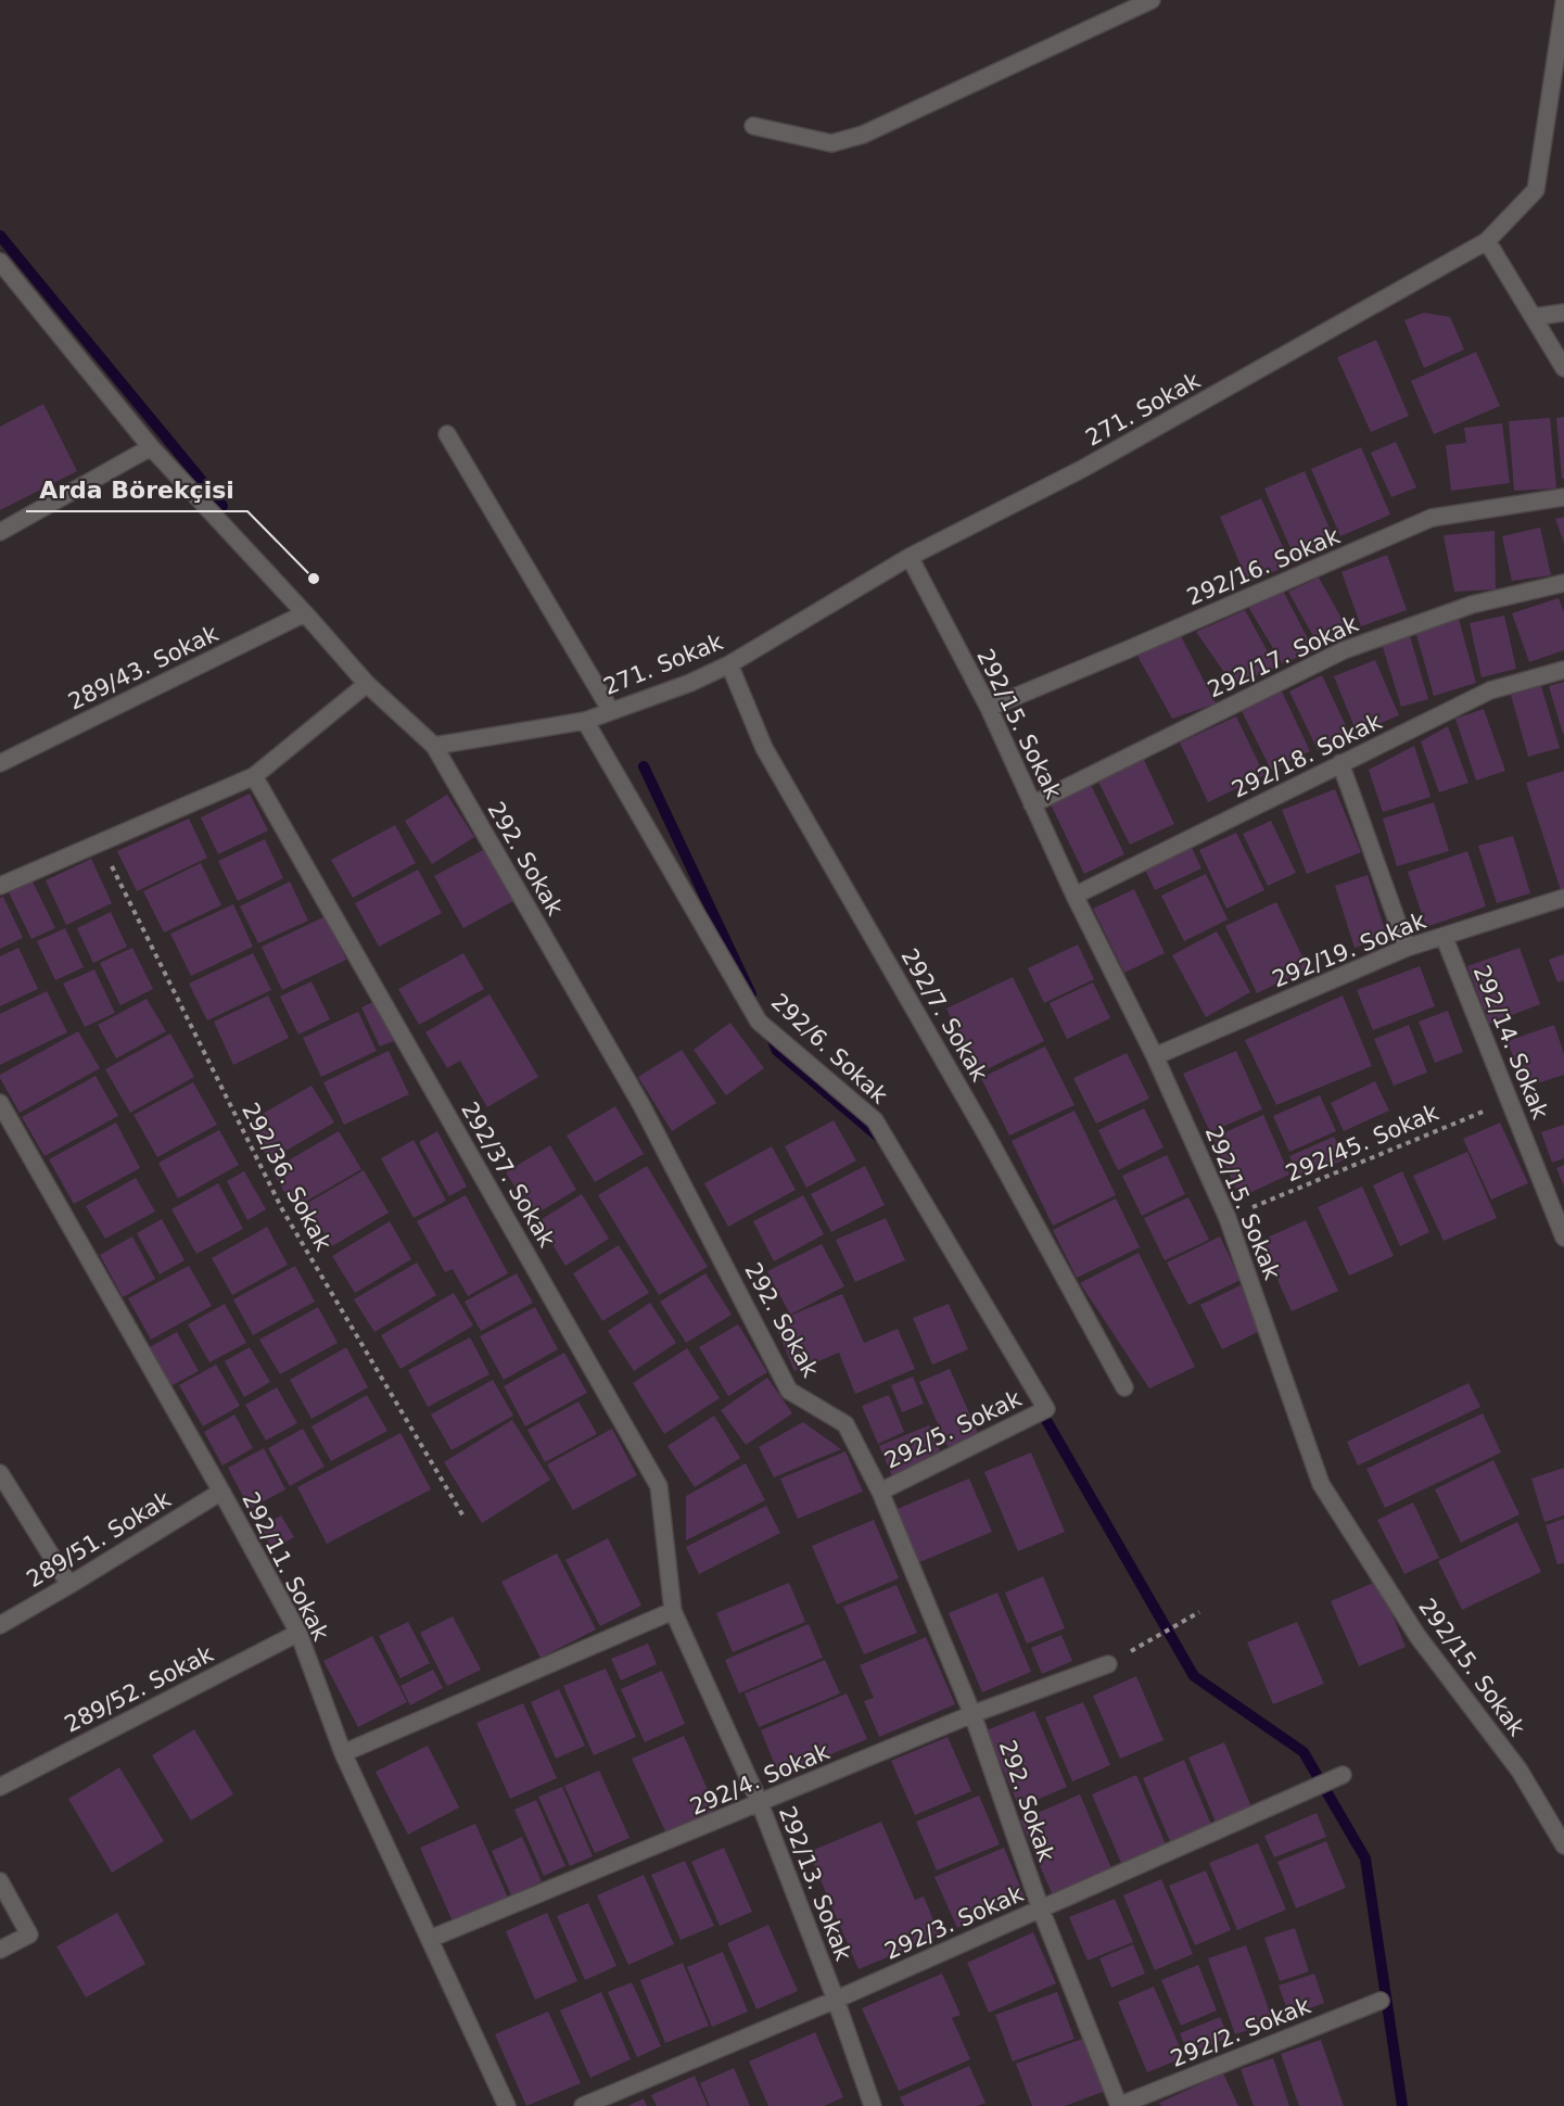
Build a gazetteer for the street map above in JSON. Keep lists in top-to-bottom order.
{
  "streets": {
    "street": [
      "271. Sokak",
      "292/16. Sokak",
      "292/17. Sokak",
      "289/43. Sokak",
      "292/15. Sokak",
      "292/18. Sokak",
      "292. Sokak",
      "292/19. Sokak",
      "292/7. Sokak",
      "292/14. Sokak",
      "292/6. Sokak",
      "292/37. Sokak",
      "292/5. Sokak",
      "289/51. Sokak",
      "292/11. Sokak",
      "289/52. Sokak",
      "292/4. Sokak",
      "292/13. Sokak",
      "292/3. Sokak",
      "292/2. Sokak"
    ],
    "path": ["292/45. Sokak", "292/36. Sokak"]
  },
  "crossings": [
    ["271. Sokak", "292/15. Sokak"],
    ["271. Sokak", "292. Sokak"],
    ["271. Sokak", "292/7. Sokak"],
    ["271. Sokak", "292/6. Sokak"],
    ["292/16. Sokak", "292/15. Sokak"],
    ["292/17. Sokak", "292/15. Sokak"],
    ["289/43. Sokak", "292. Sokak"],
    ["292/15. Sokak", "292/18. Sokak"],
    ["292/15. Sokak", "292/19. Sokak"],
    ["292/15. Sokak", "292/45. Sokak"],
    ["292. Sokak", "292/5. Sokak"],
    ["292. Sokak", "292/4. Sokak"],
    ["292. Sokak", "292/3. Sokak"],
    ["292. Sokak", "292/2. Sokak"],
    ["292/19. Sokak", "292/14. Sokak"],
    ["292/14. Sokak", "292/45. Sokak"],
    ["292/6. Sokak", "292/5. Sokak"],
    ["292/37. Sokak", "292/13. Sokak"],
    ["289/51. Sokak", "292/11. Sokak"],
    ["292/11. Sokak", "289/52. Sokak"],
    ["292/11. Sokak", "292/4. Sokak"],
    ["292/4. Sokak", "292/13. Sokak"],
    ["292/13. Sokak", "292/3. Sokak"]
  ],
  "places": ["Arda Börekçisi"]
}
